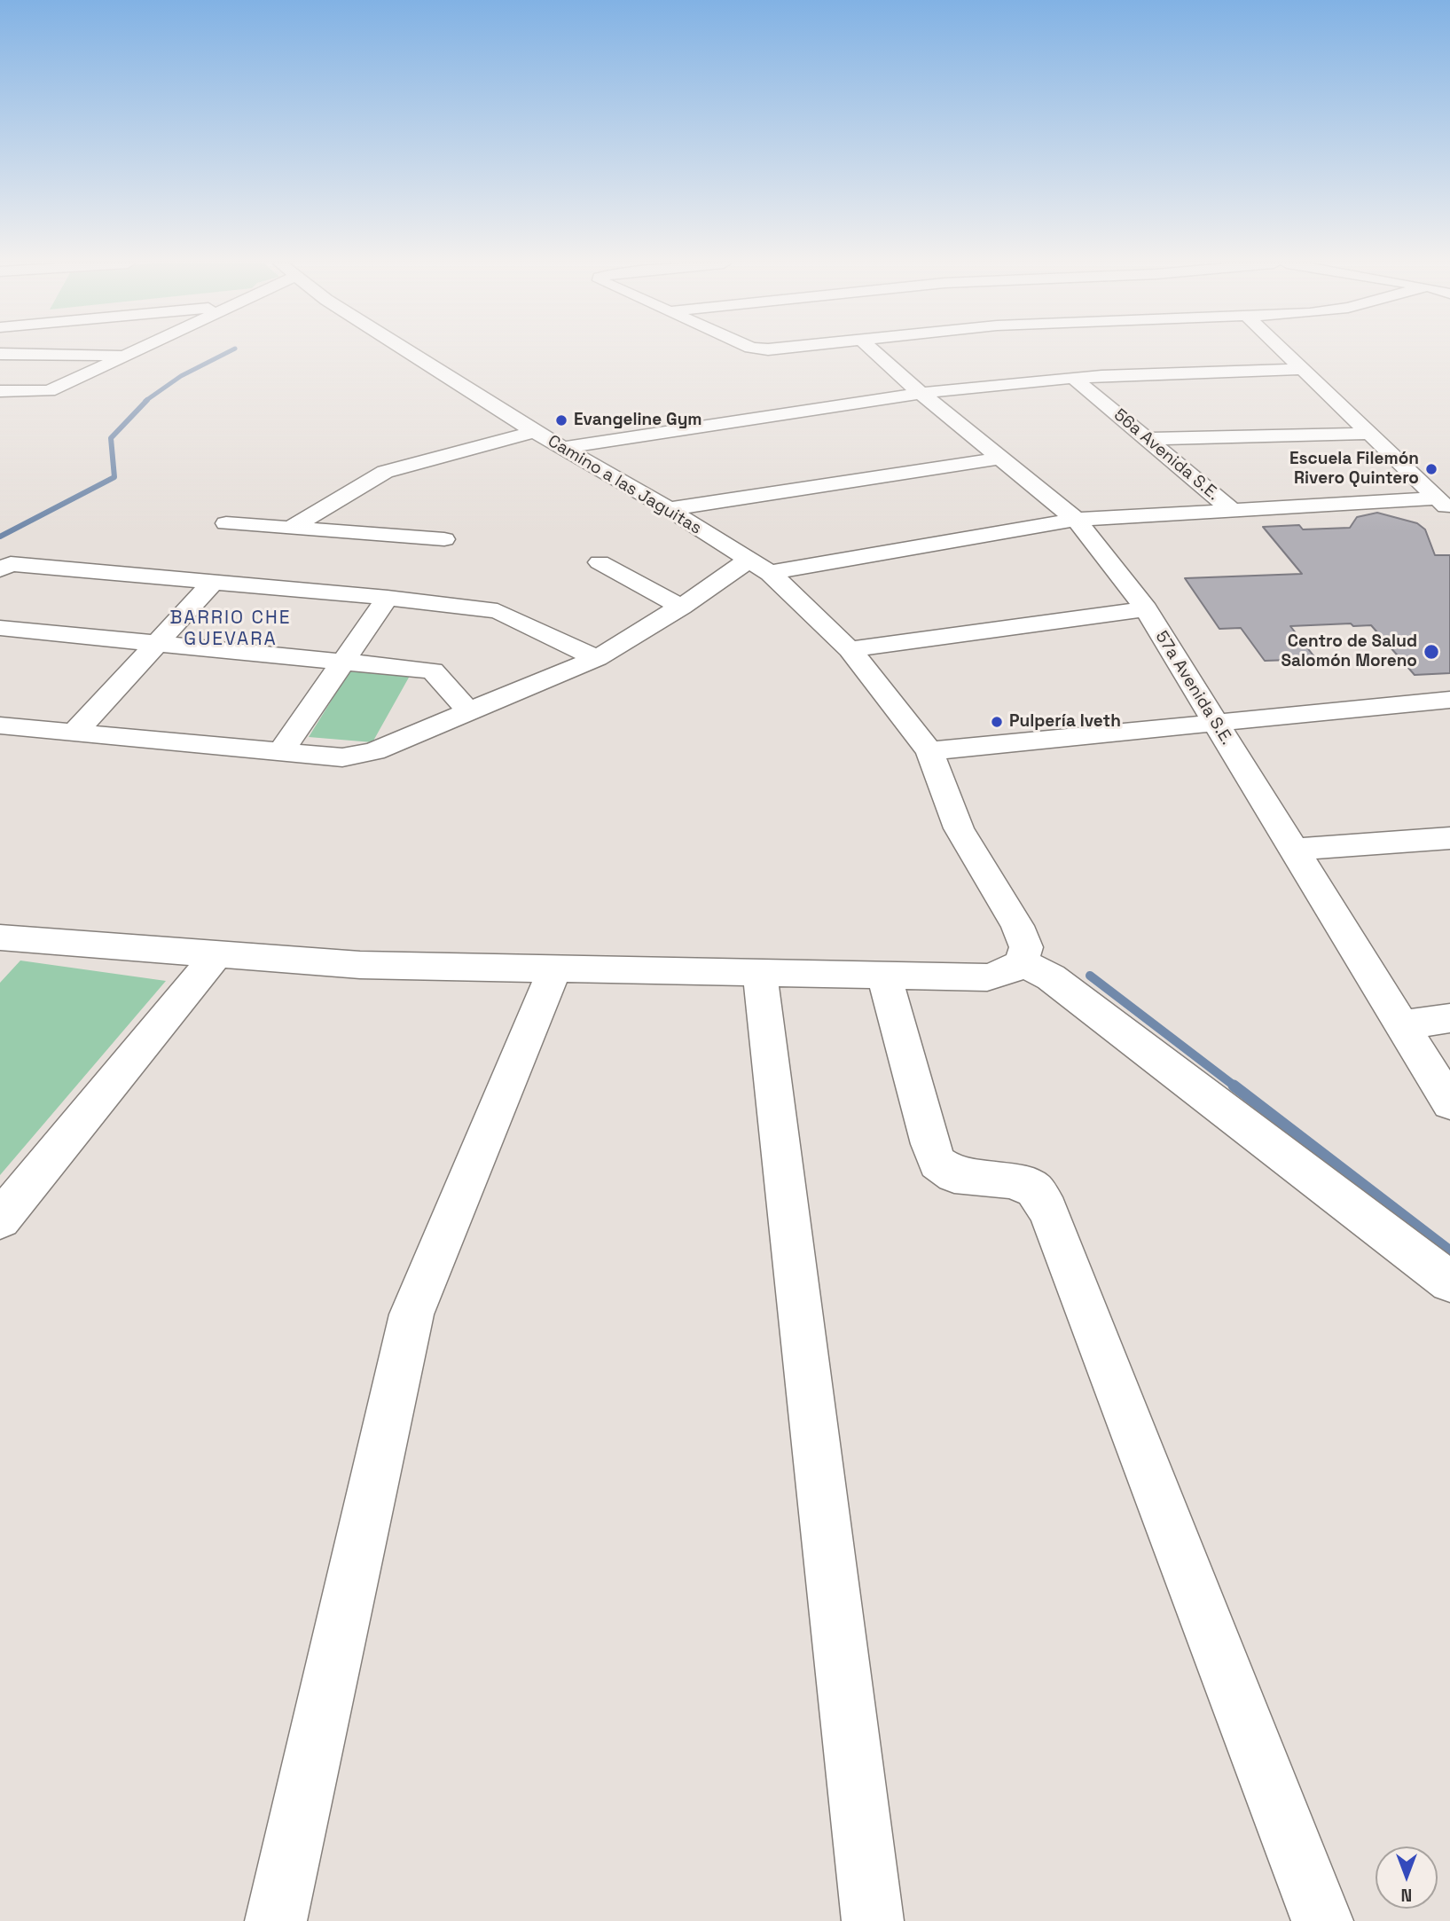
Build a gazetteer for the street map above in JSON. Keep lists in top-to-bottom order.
{
  "streets": {
    "street": ["56a Avenida S.E.", "Camino a las Jaguitas", "57a Avenida S.E."]
  },
  "districts": ["BARRIO CHE GUEVARA"],
  "places": [
    "Evangeline Gym",
    "Escuela Filemón Rivero Quintero",
    "Centro de Salud Salomón Moreno",
    "Pulpería Iveth"
  ],
  "north": "bottom"
}
